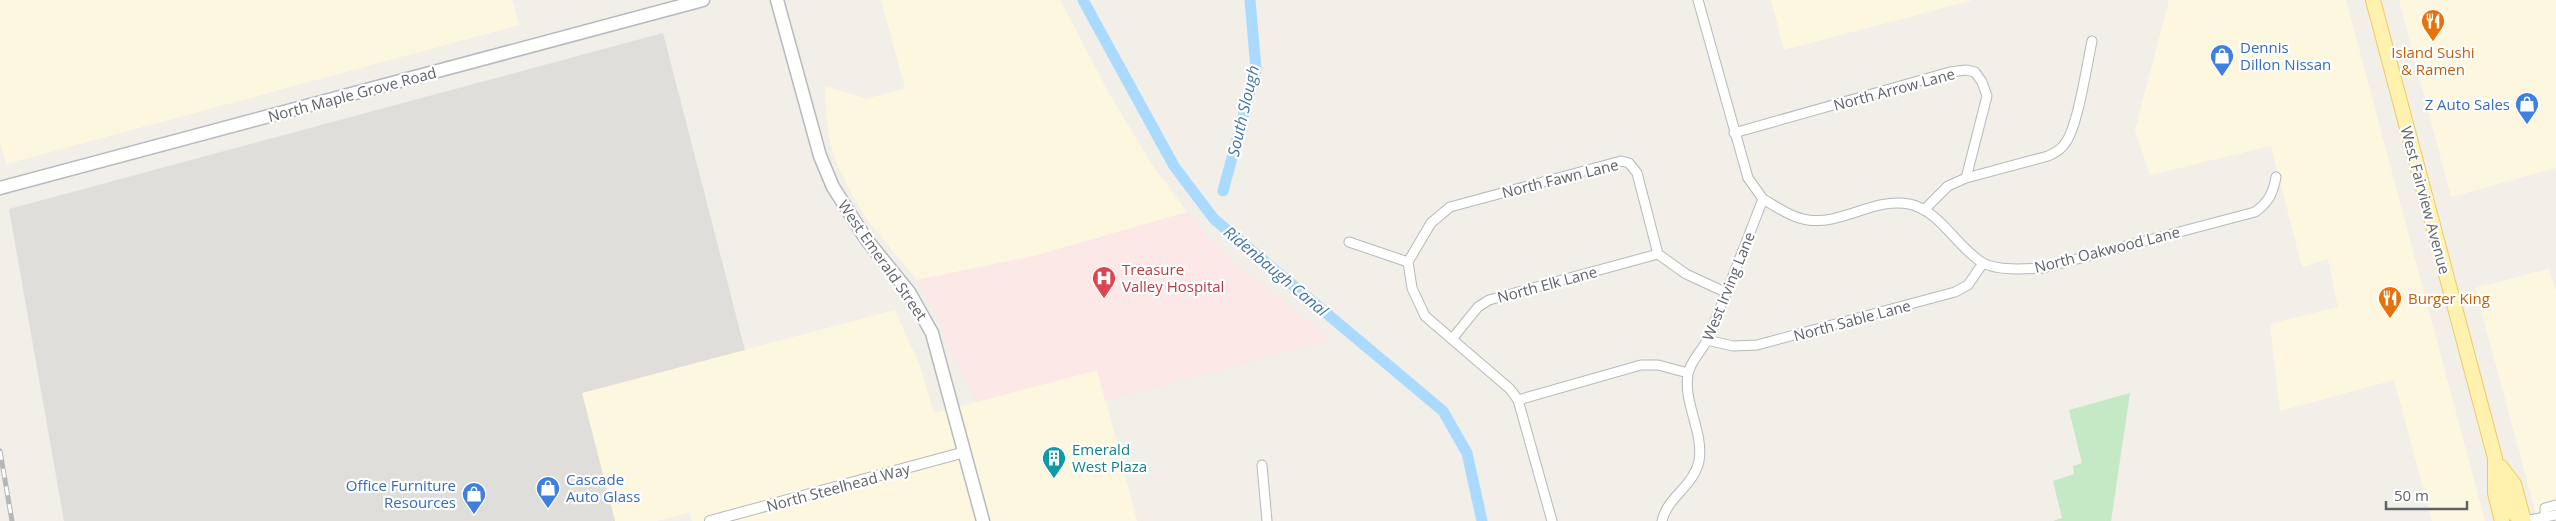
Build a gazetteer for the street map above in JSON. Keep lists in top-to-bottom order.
{
  "streets": {
    "main road": ["North Maple Grove Road", "West Fairview Avenue", "West Emerald Street"],
    "street": [
      "North Arrow Lane",
      "North Fawn Lane",
      "North Oakwood Lane",
      "North Elk Lane",
      "West Irving Lane",
      "North Sable Lane",
      "North Steelhead Way"
    ]
  },
  "crossings": [
    ["North Fawn Lane", "North Elk Lane"],
    ["North Oakwood Lane", "North Sable Lane"],
    ["West Emerald Street", "North Steelhead Way"],
    ["West Irving Lane", "North Sable Lane"]
  ],
  "water": ["South Slough", "Ridenbaugh Canal"],
  "places": {
    "restaurant": ["Island Sushi & Ramen", "Burger King"],
    "shop": [
      "Dennis Dillon Nissan",
      "Z Auto Sales",
      "Cascade Auto Glass",
      "Office Furniture Resources"
    ],
    "hospital": ["Treasure Valley Hospital"],
    "building": ["Emerald West Plaza"]
  },
  "scale_bar": "50 m"
}
